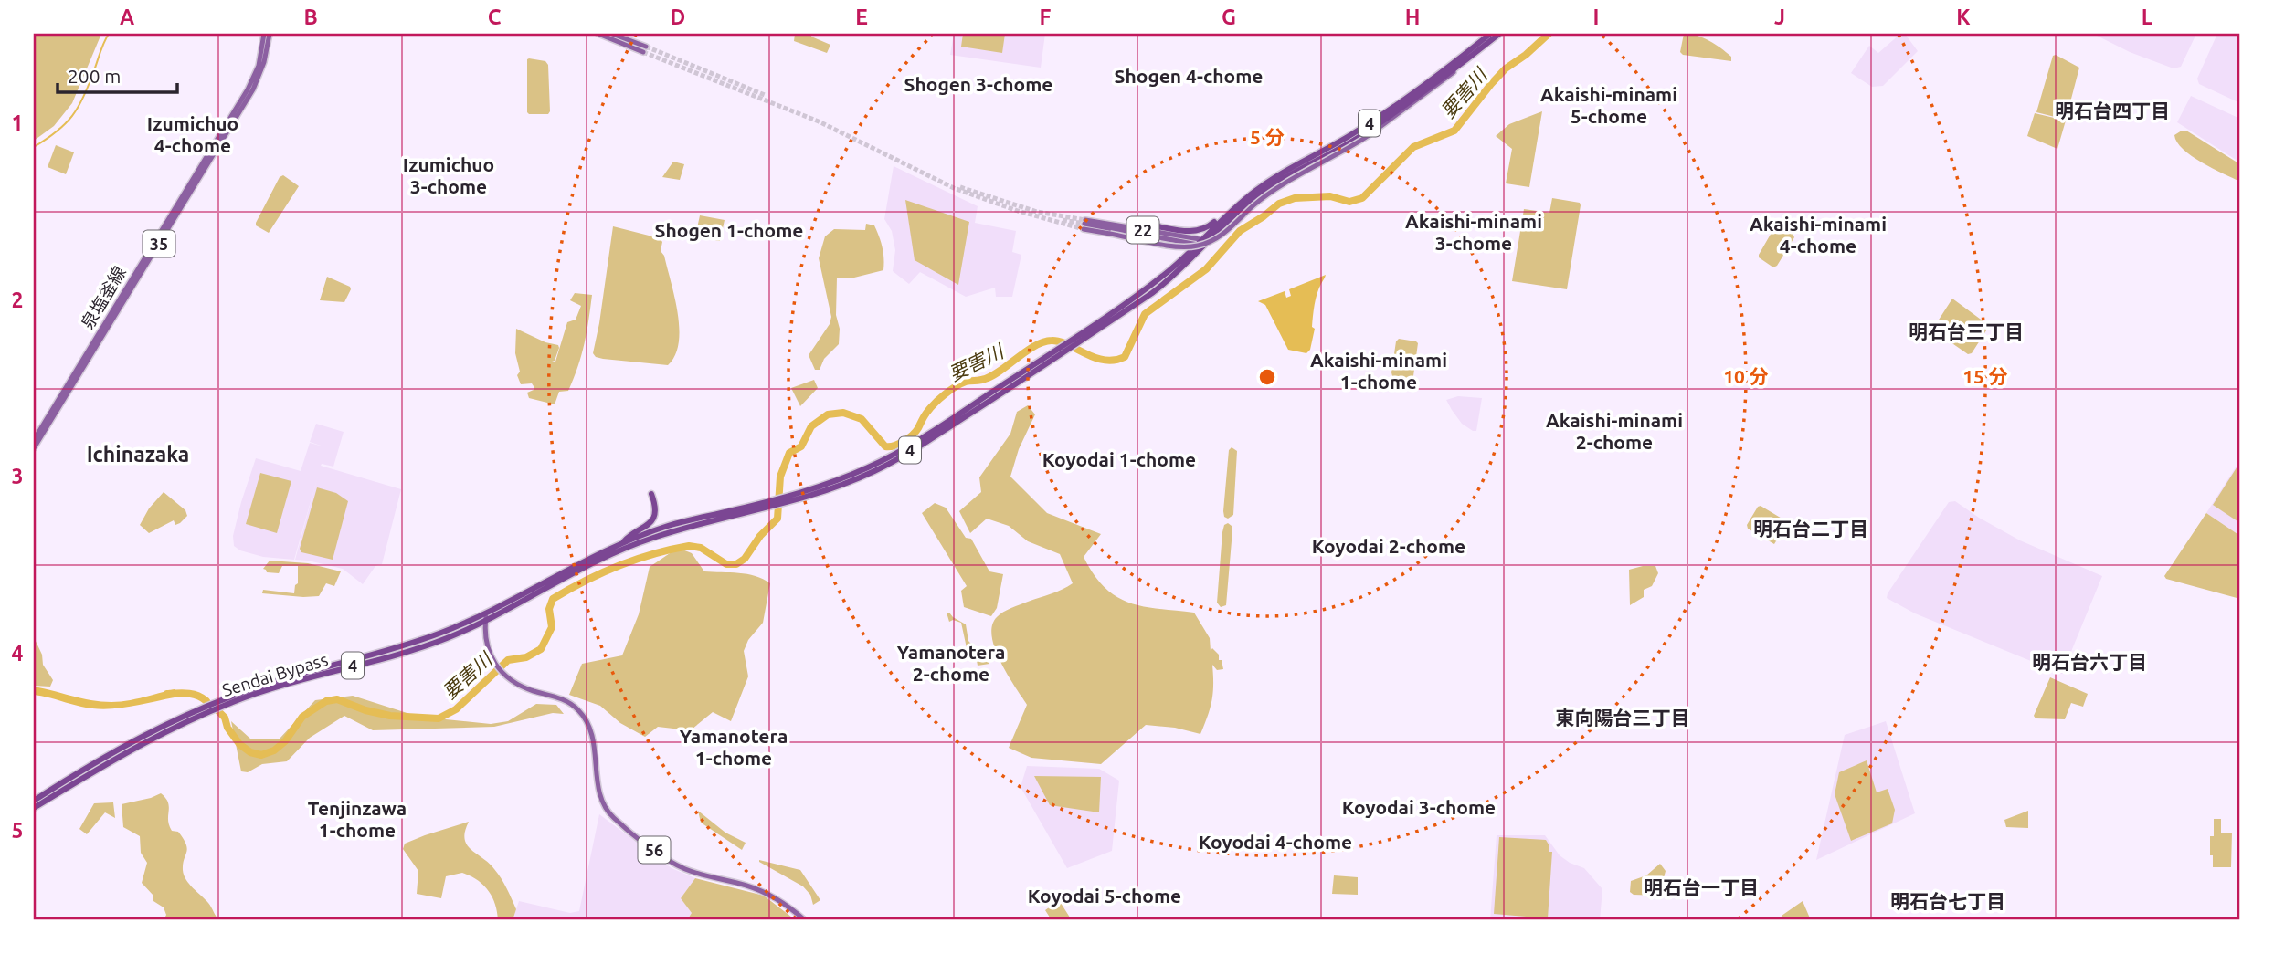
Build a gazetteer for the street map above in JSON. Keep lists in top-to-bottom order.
{
  "streets": {
    "highway": ["4", "Sendai Bypass"],
    "main road": [
      "22",
      "35",
      "泉塩釜線",
      "56"
    ]
  },
  "crossings": [
    ["4", "22"],
    ["4", "Sendai Bypass"],
    ["Sendai Bypass", "56"]
  ],
  "districts": [
    "Shogen 4-chome",
    "Shogen 3-chome",
    "Akaishi-minami 5-chome",
    "明石台四丁目",
    "Izumichuo 4-chome",
    "Izumichuo 3-chome",
    "Akaishi-minami 3-chome",
    "Akaishi-minami 4-chome",
    "Shogen 1-chome",
    "明石台三丁目",
    "Akaishi-minami 1-chome",
    "Akaishi-minami 2-chome",
    "Ichinazaka",
    "Koyodai 1-chome",
    "明石台二丁目",
    "Koyodai 2-chome",
    "Yamanotera 2-chome",
    "明石台六丁目",
    "東向陽台三丁目",
    "Yamanotera 1-chome",
    "Koyodai 3-chome",
    "Tenjinzawa 1-chome",
    "Koyodai 4-chome",
    "明石台一丁目",
    "Koyodai 5-chome",
    "明石台七丁目"
  ],
  "water": ["要害川"],
  "scale_bar": "200 m",
  "grid": {
    "columns": [
      "A",
      "B",
      "C",
      "D",
      "E",
      "F",
      "G",
      "H",
      "I",
      "J",
      "K",
      "L"
    ],
    "rows": [
      "1",
      "2",
      "3",
      "4",
      "5"
    ]
  },
  "rings": ["5 分", "10 分", "15 分"]
}
